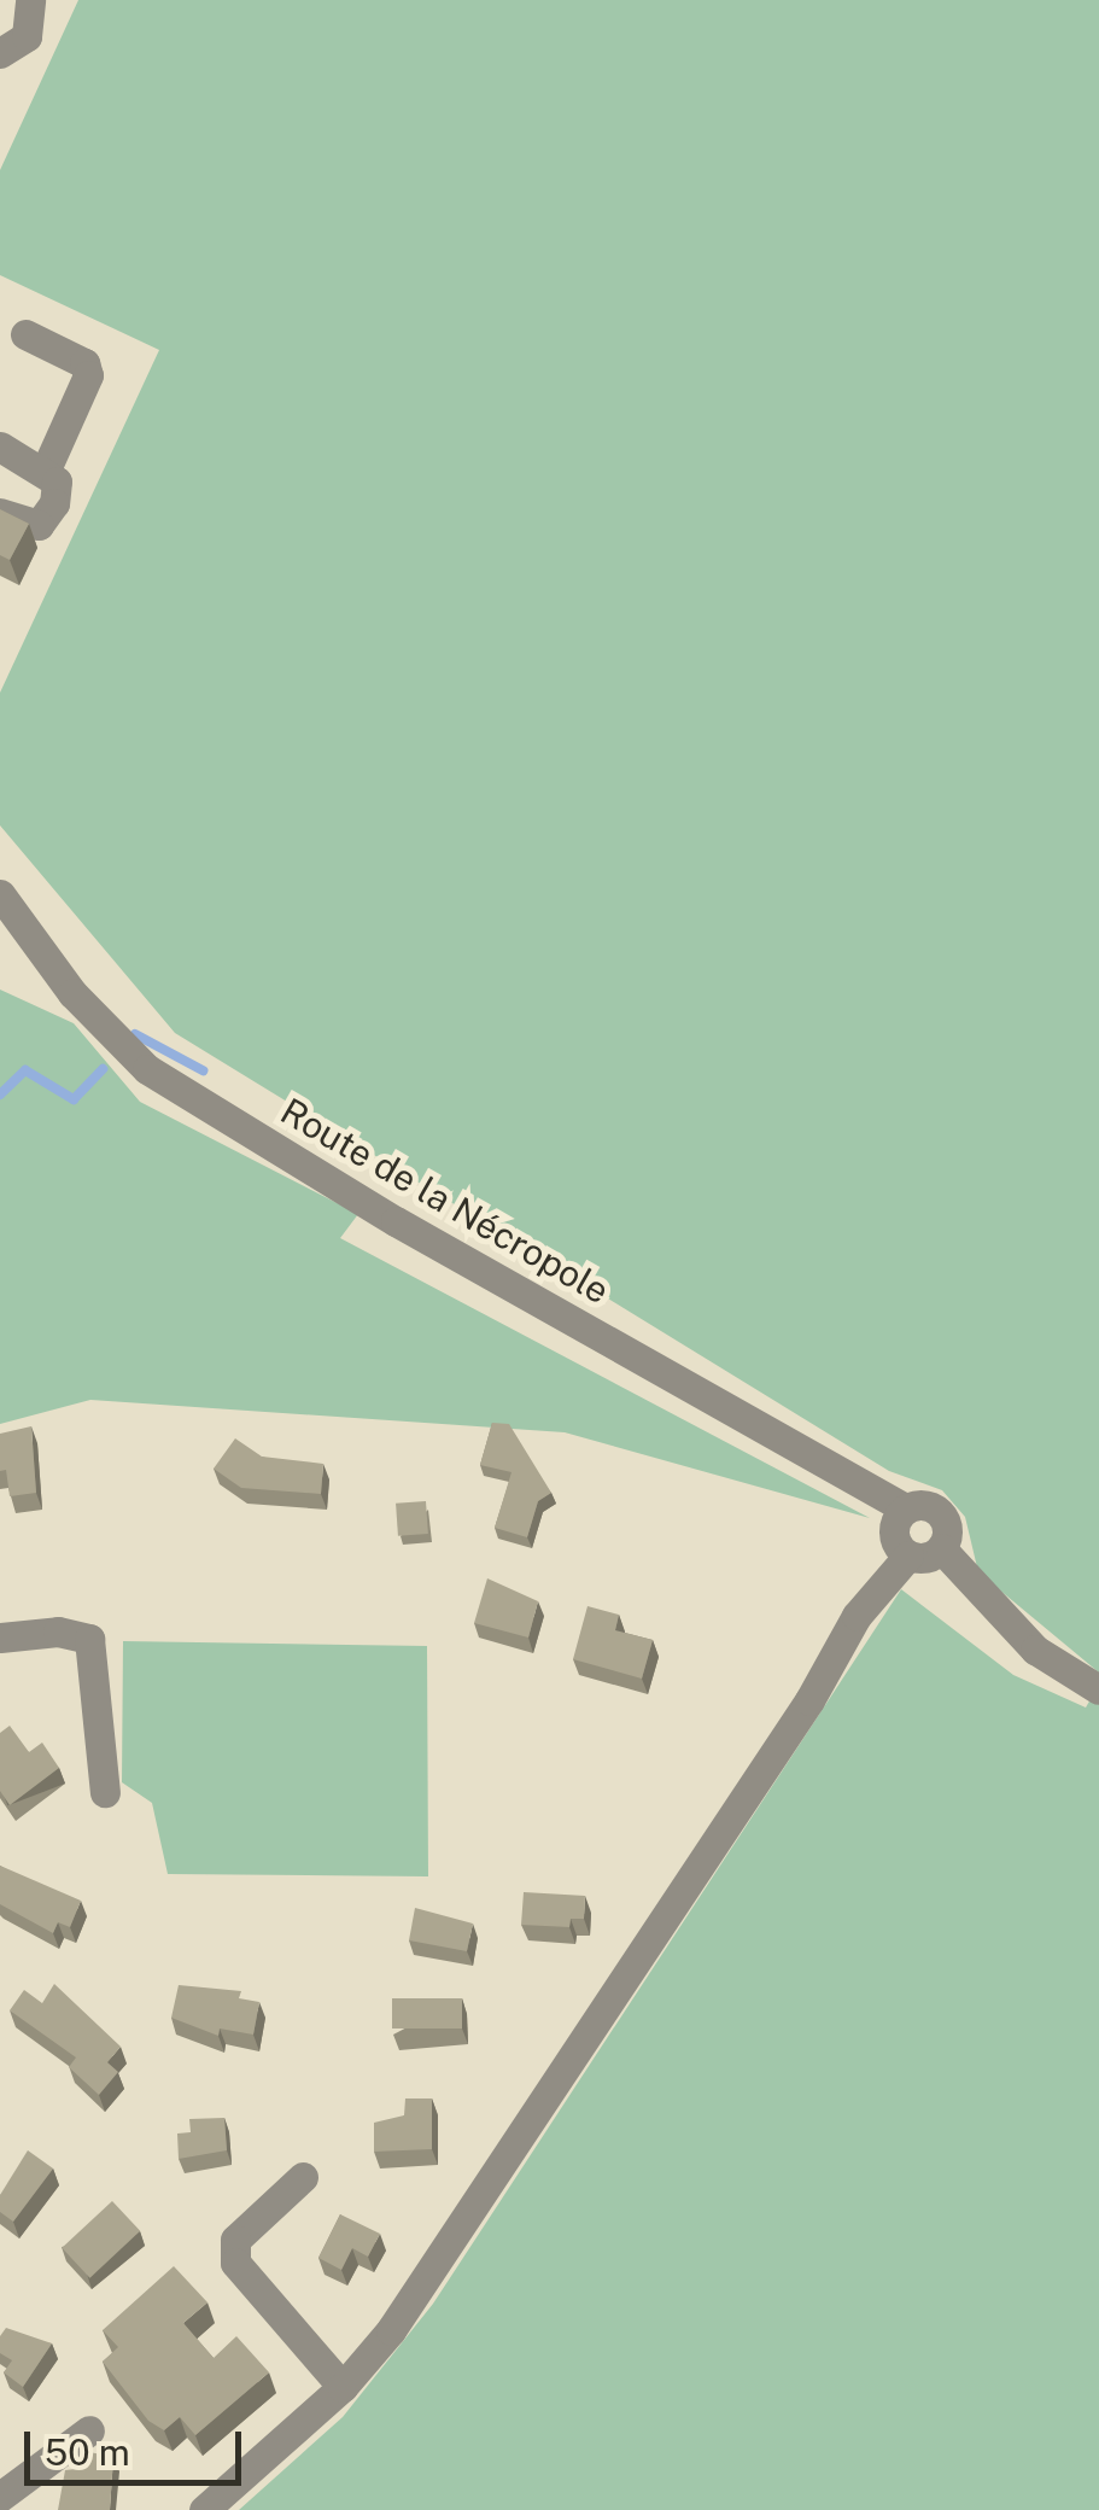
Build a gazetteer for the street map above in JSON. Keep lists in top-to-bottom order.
{
  "streets": {
    "street": ["Route de la Nécropole"]
  },
  "scale_bar": "50 m"
}
